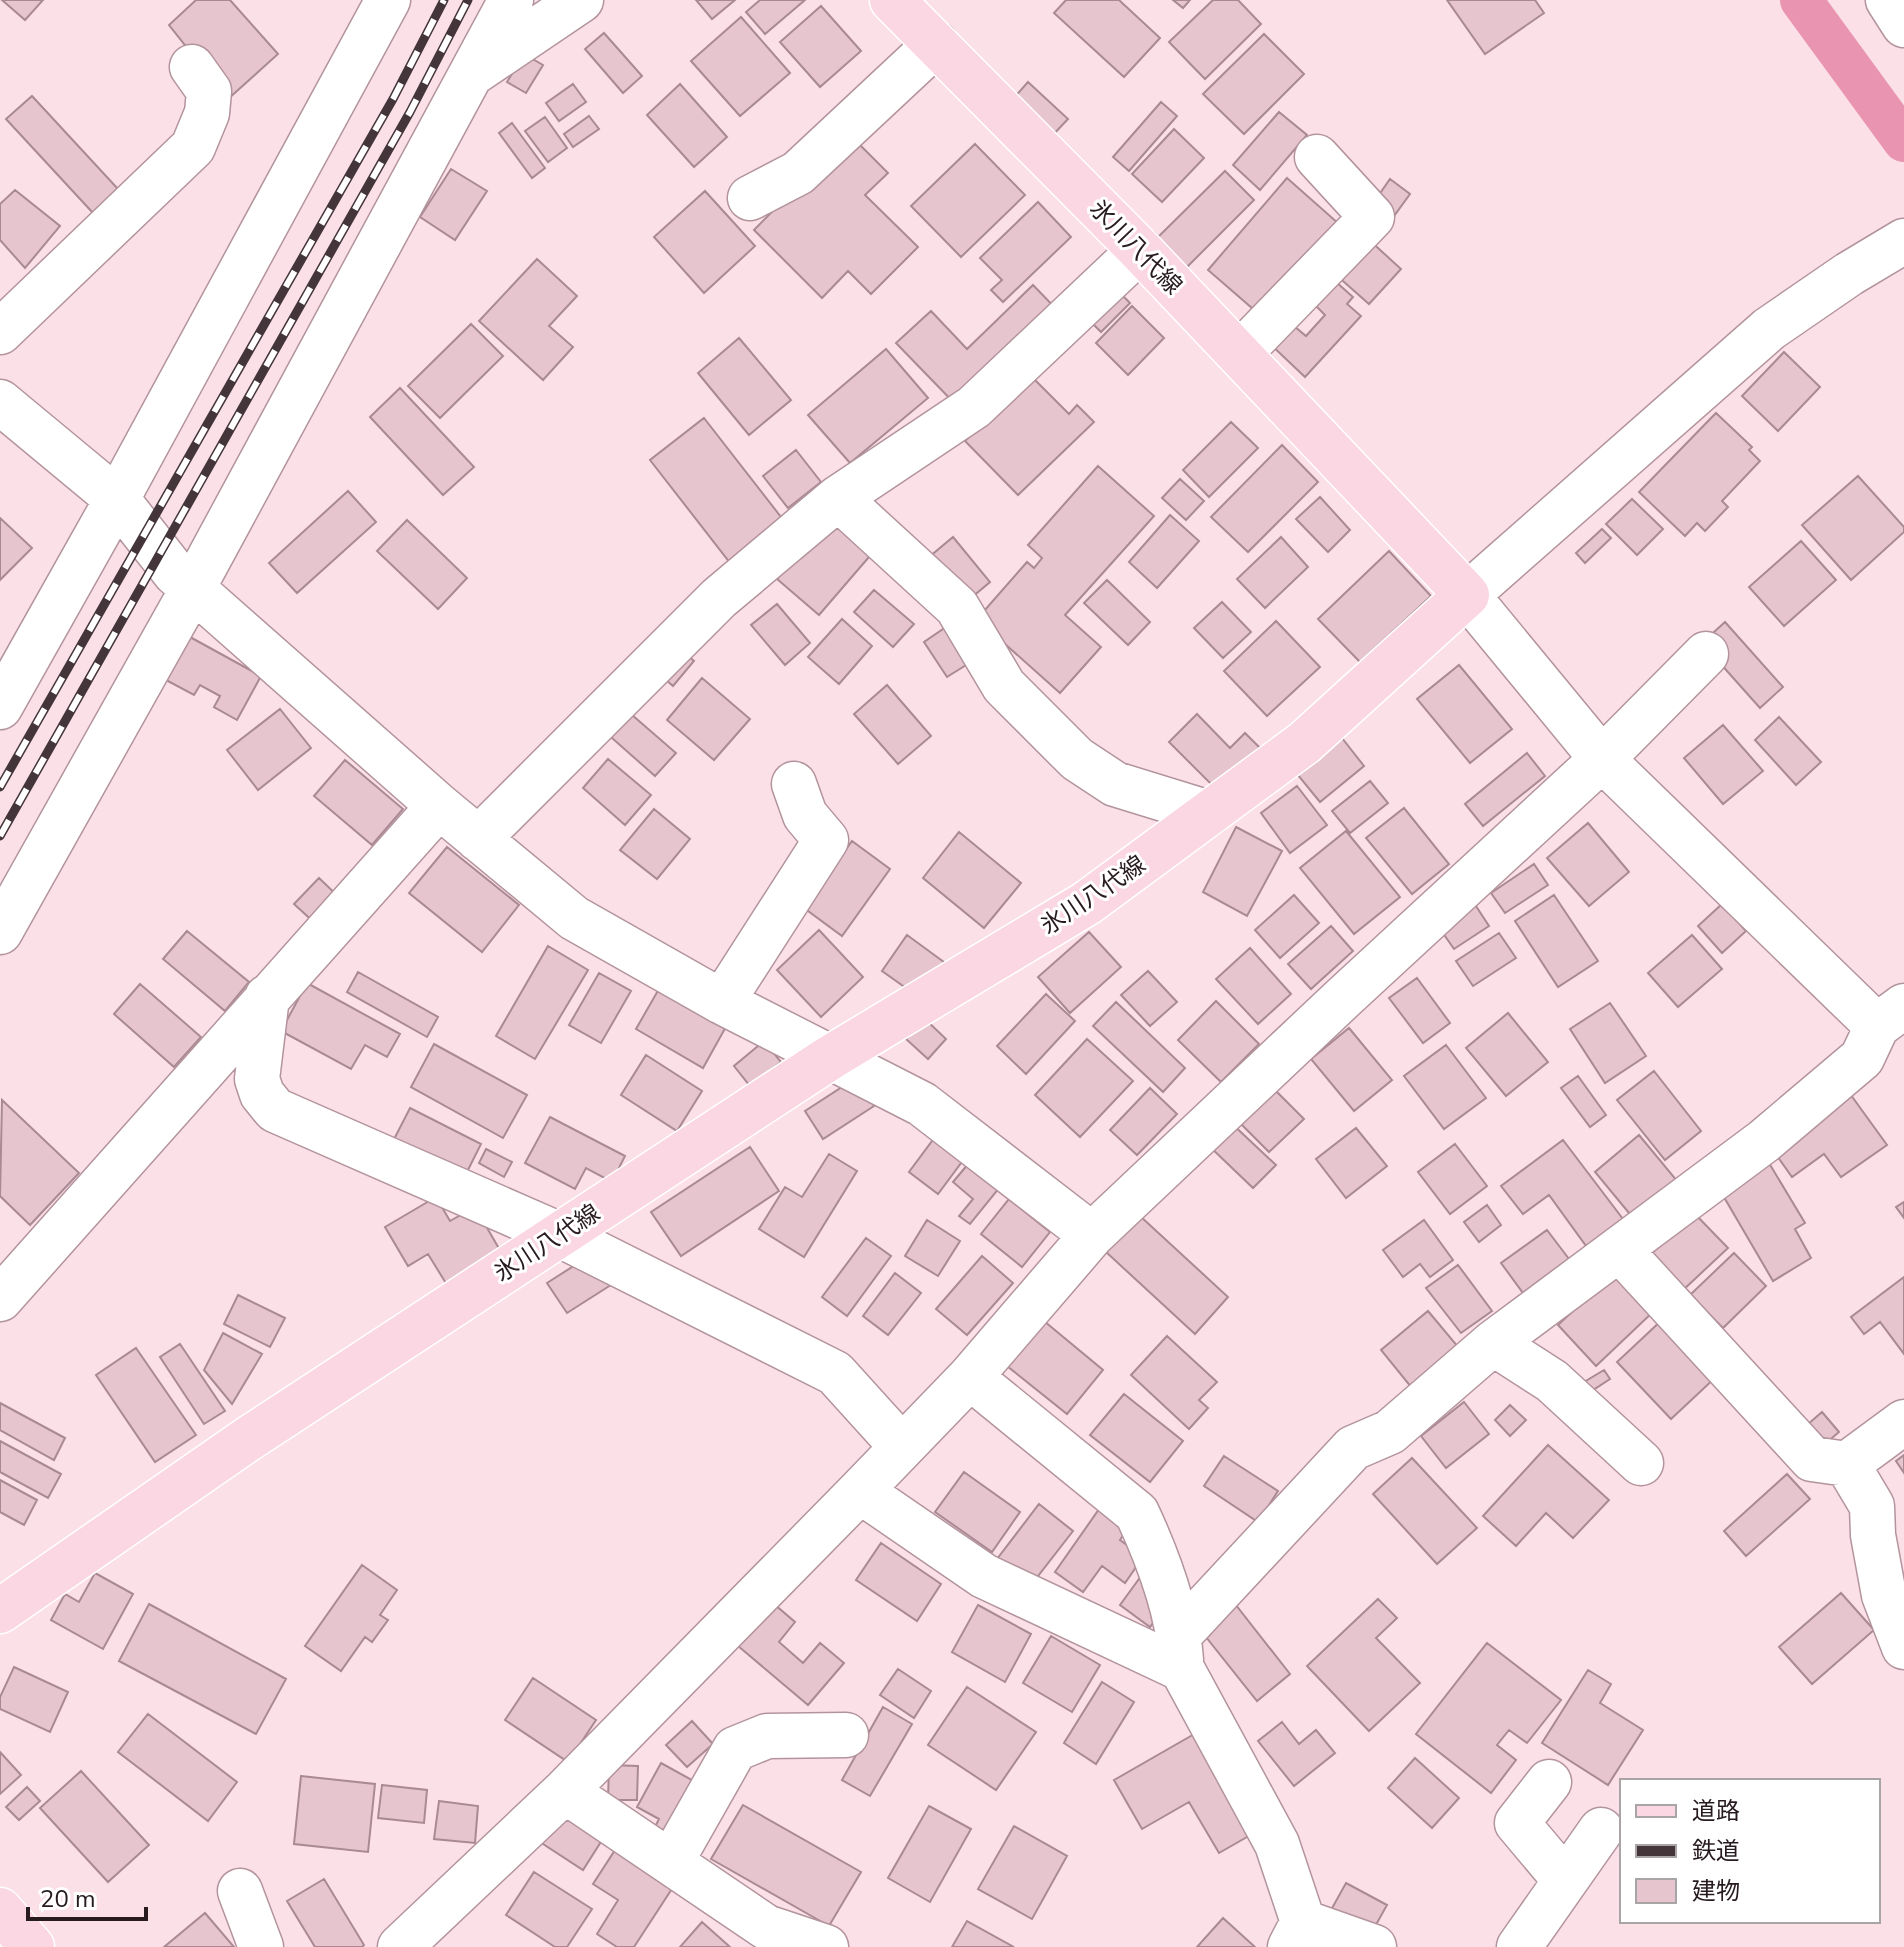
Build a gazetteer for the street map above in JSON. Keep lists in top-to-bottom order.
{
  "streets": {
    "main road": ["氷川八代線"]
  },
  "legend": ["道路", "鉄道", "建物"],
  "scale_bar": "20 m"
}
